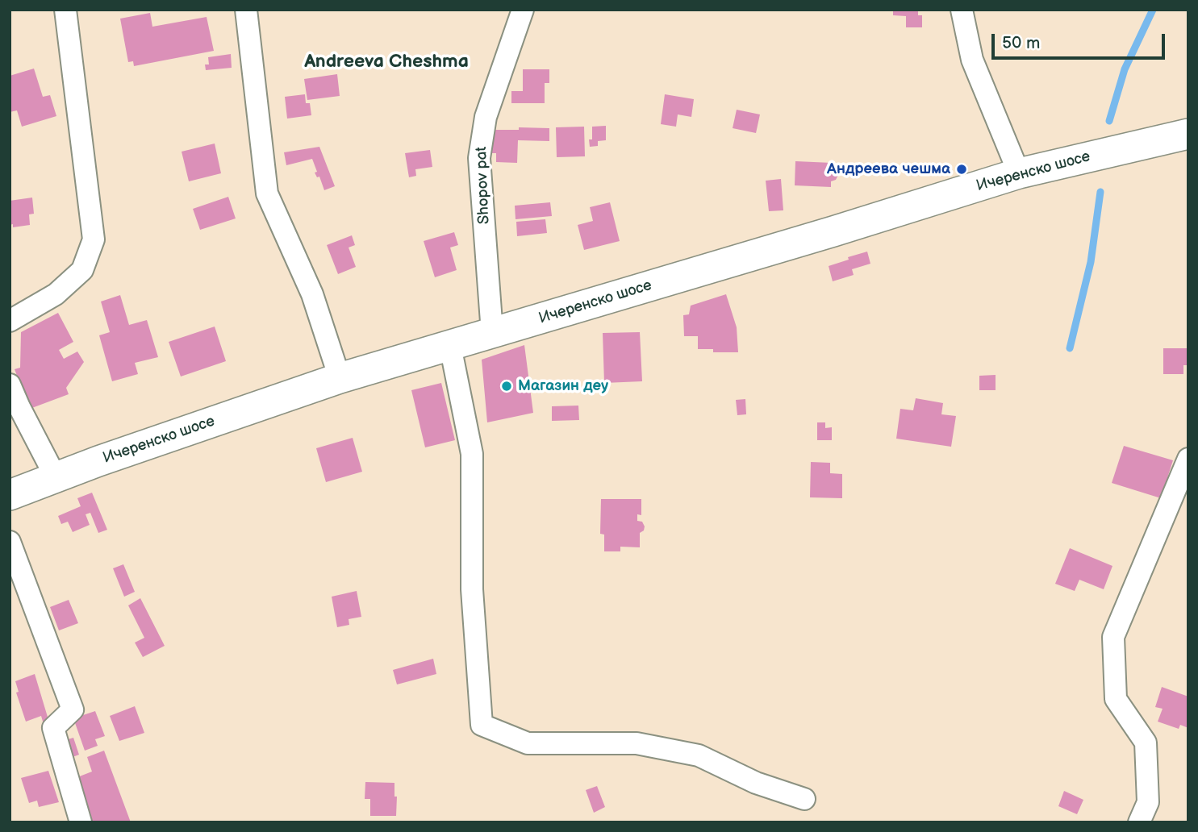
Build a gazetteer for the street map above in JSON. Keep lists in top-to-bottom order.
{
  "streets": {
    "street": ["Ичеренско шосе", "Shopov pat"]
  },
  "crossings": [
    ["Ичеренско шосе", "Shopov pat"]
  ],
  "districts": ["Andreeva Cheshma"],
  "places": ["Андреева чешма", "Магазин деу"],
  "scale_bar": "50 m"
}
